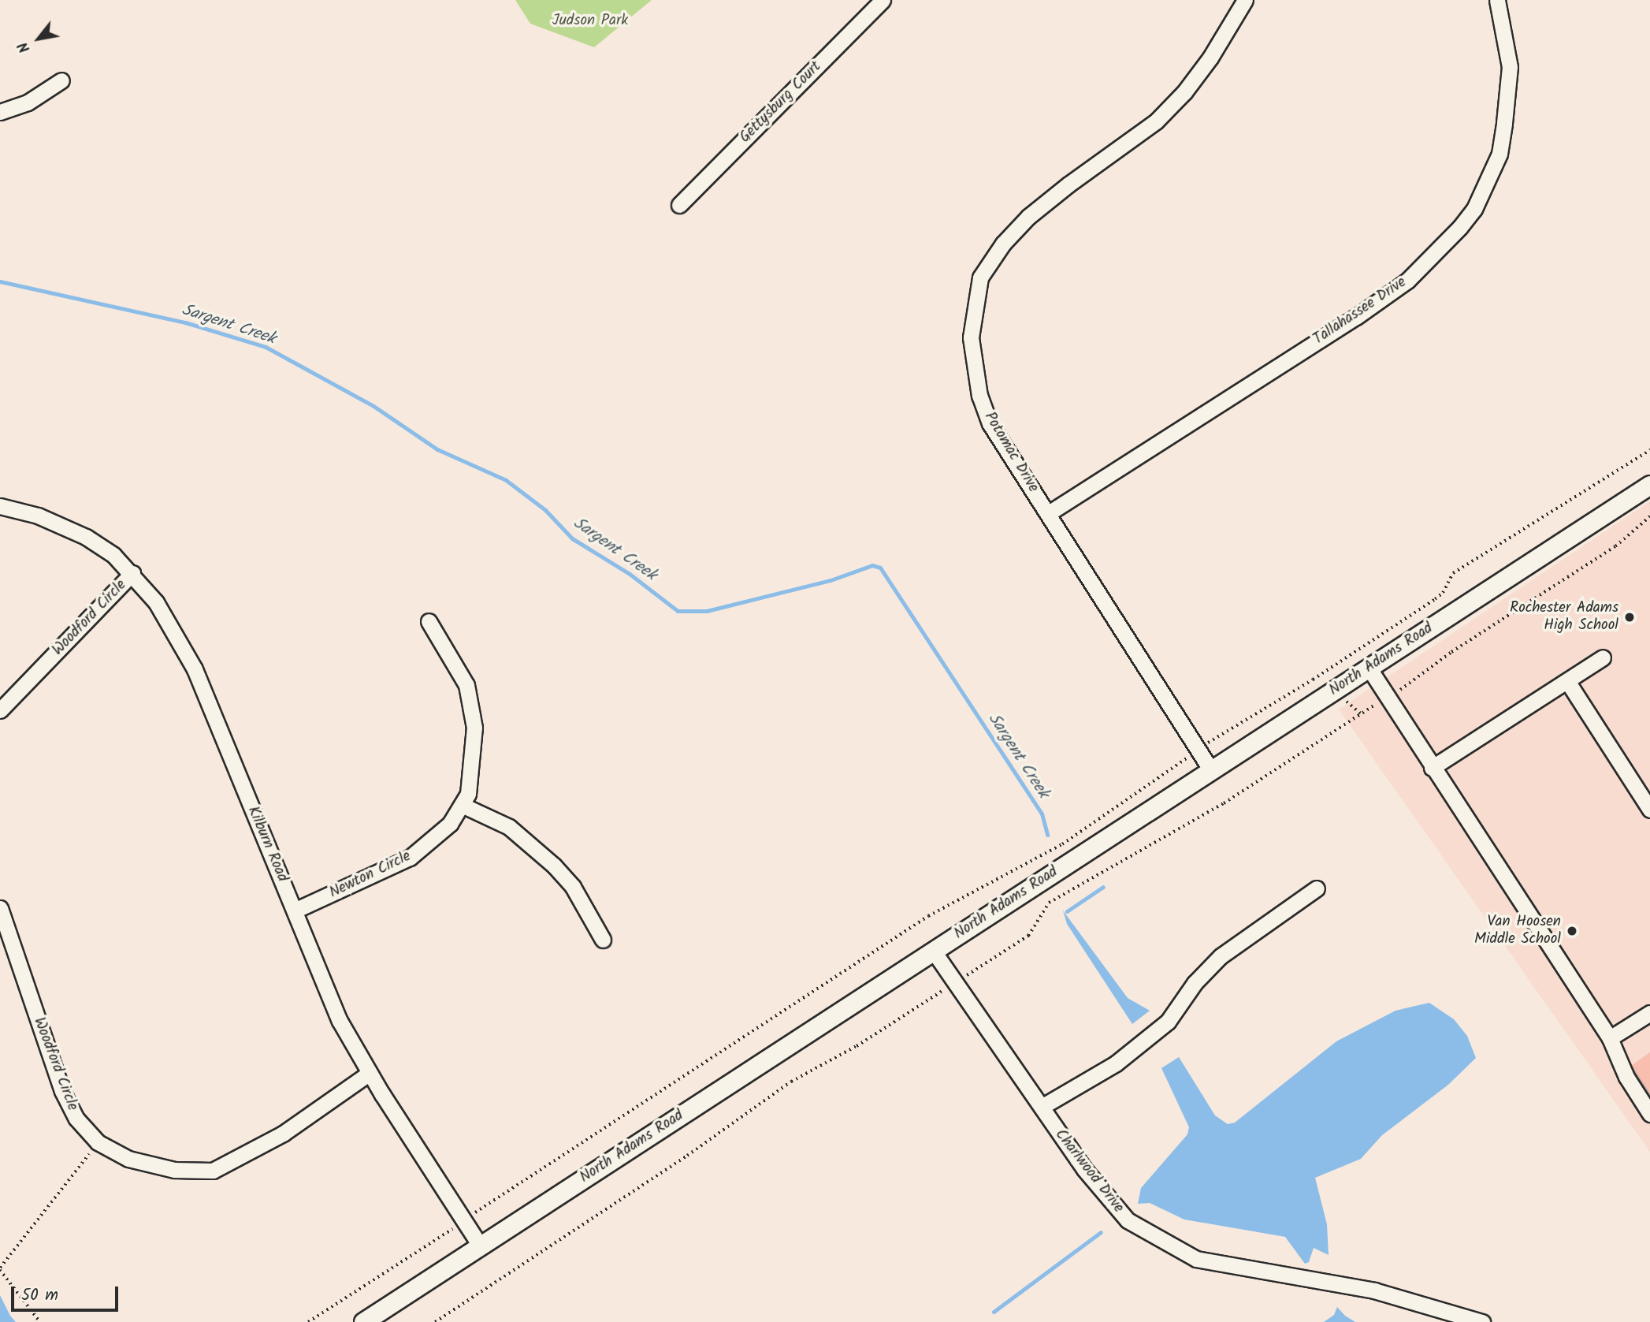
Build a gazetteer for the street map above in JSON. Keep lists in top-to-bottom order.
{
  "streets": {
    "main road": ["North Adams Road"],
    "street": [
      "Gettysburg Court",
      "Tallahassee Drive",
      "Potomac Drive",
      "Woodford Circle",
      "Kilburn Road",
      "Newton Circle",
      "Charlwood Drive"
    ]
  },
  "crossings": [
    ["Tallahassee Drive", "Potomac Drive"],
    ["Potomac Drive", "North Adams Road"],
    ["Woodford Circle", "Kilburn Road"],
    ["North Adams Road", "Kilburn Road"],
    ["North Adams Road", "Charlwood Drive"],
    ["Kilburn Road", "Newton Circle"]
  ],
  "water": ["Sargent Creek"],
  "parks": ["Judson Park"],
  "places": ["Rochester Adams High School", "Van Hoosen Middle School"],
  "scale_bar": "50 m",
  "north": "bottom left"
}
